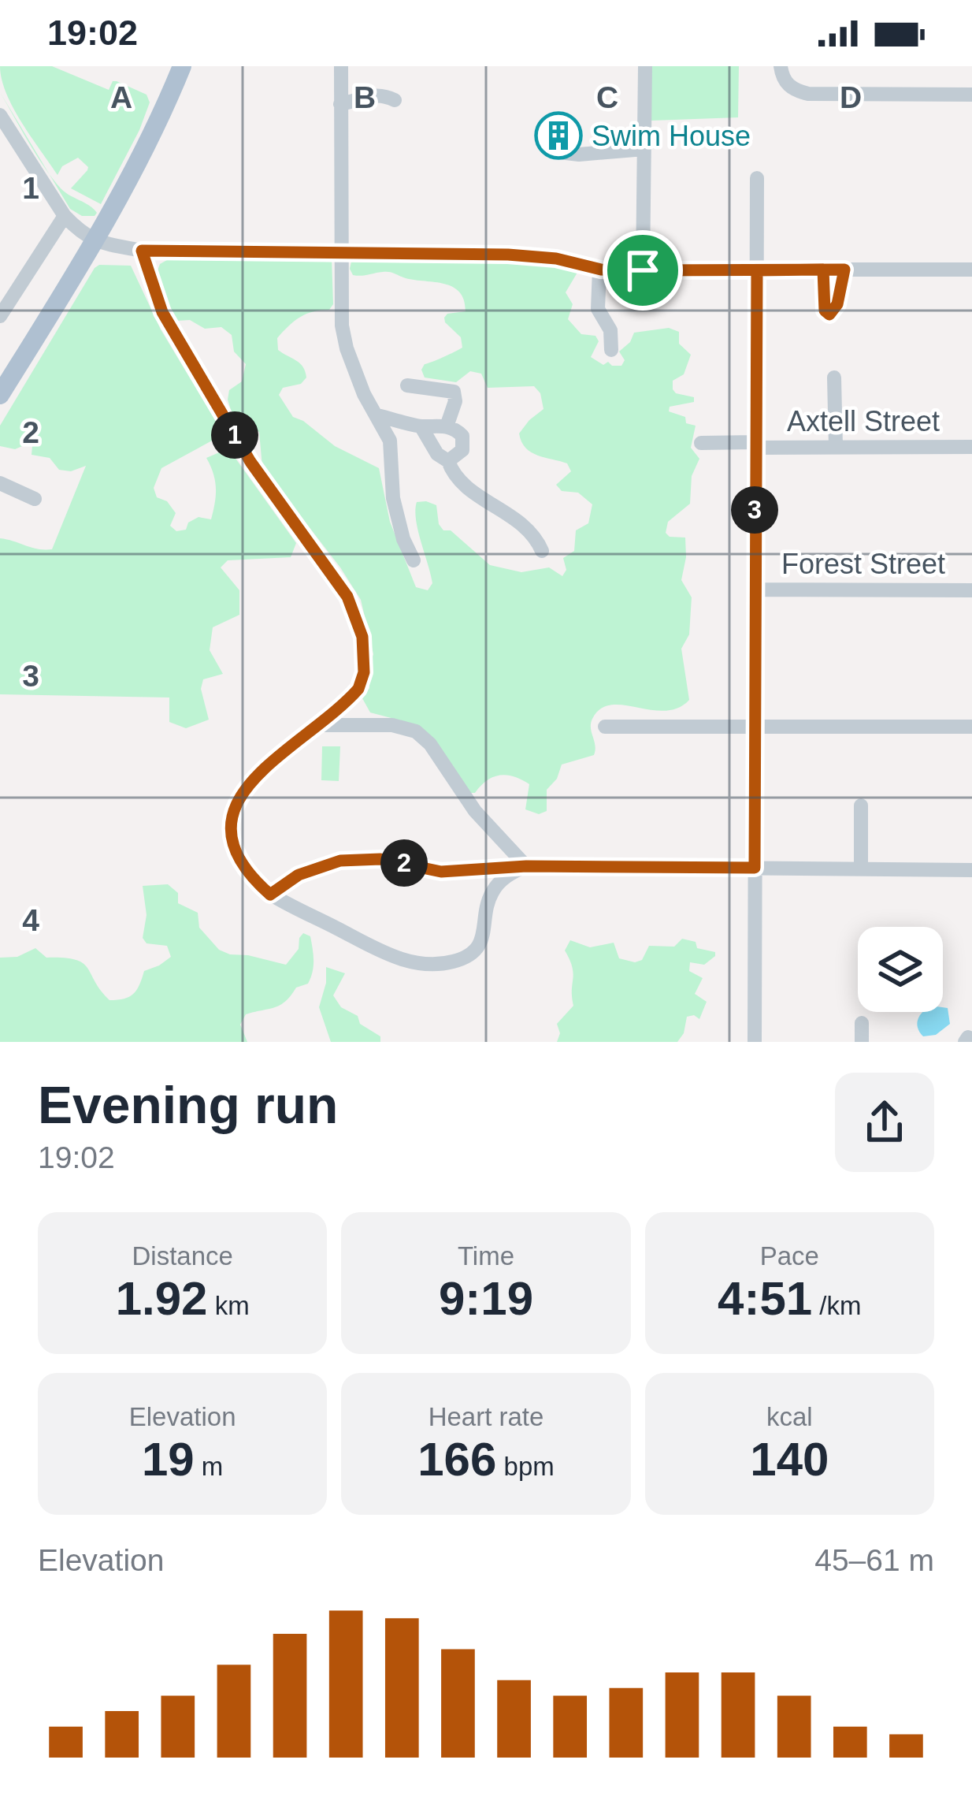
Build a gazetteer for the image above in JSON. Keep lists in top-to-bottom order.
{
  "streets": {
    "street": ["Axtell Street", "Forest Street"]
  },
  "places": {
    "building": ["Swim House"]
  },
  "page": {
    "status": "19:02",
    "pins": ["1", "3", "2"],
    "heading": ["Evening run", "19:02"],
    "stats": [
      ["Distance", "1.92 km"],
      ["Time", "9:19"],
      ["Pace", "4:51 /km"],
      ["Elevation", "19 m"],
      ["Heart rate", "166 bpm"],
      ["kcal", "140"]
    ],
    "chart": ["Elevation", "45–61 m"]
  },
  "grid": {
    "columns": [
      "A",
      "B",
      "C",
      "D"
    ],
    "rows": [
      "1",
      "2",
      "3",
      "4"
    ]
  }
}
